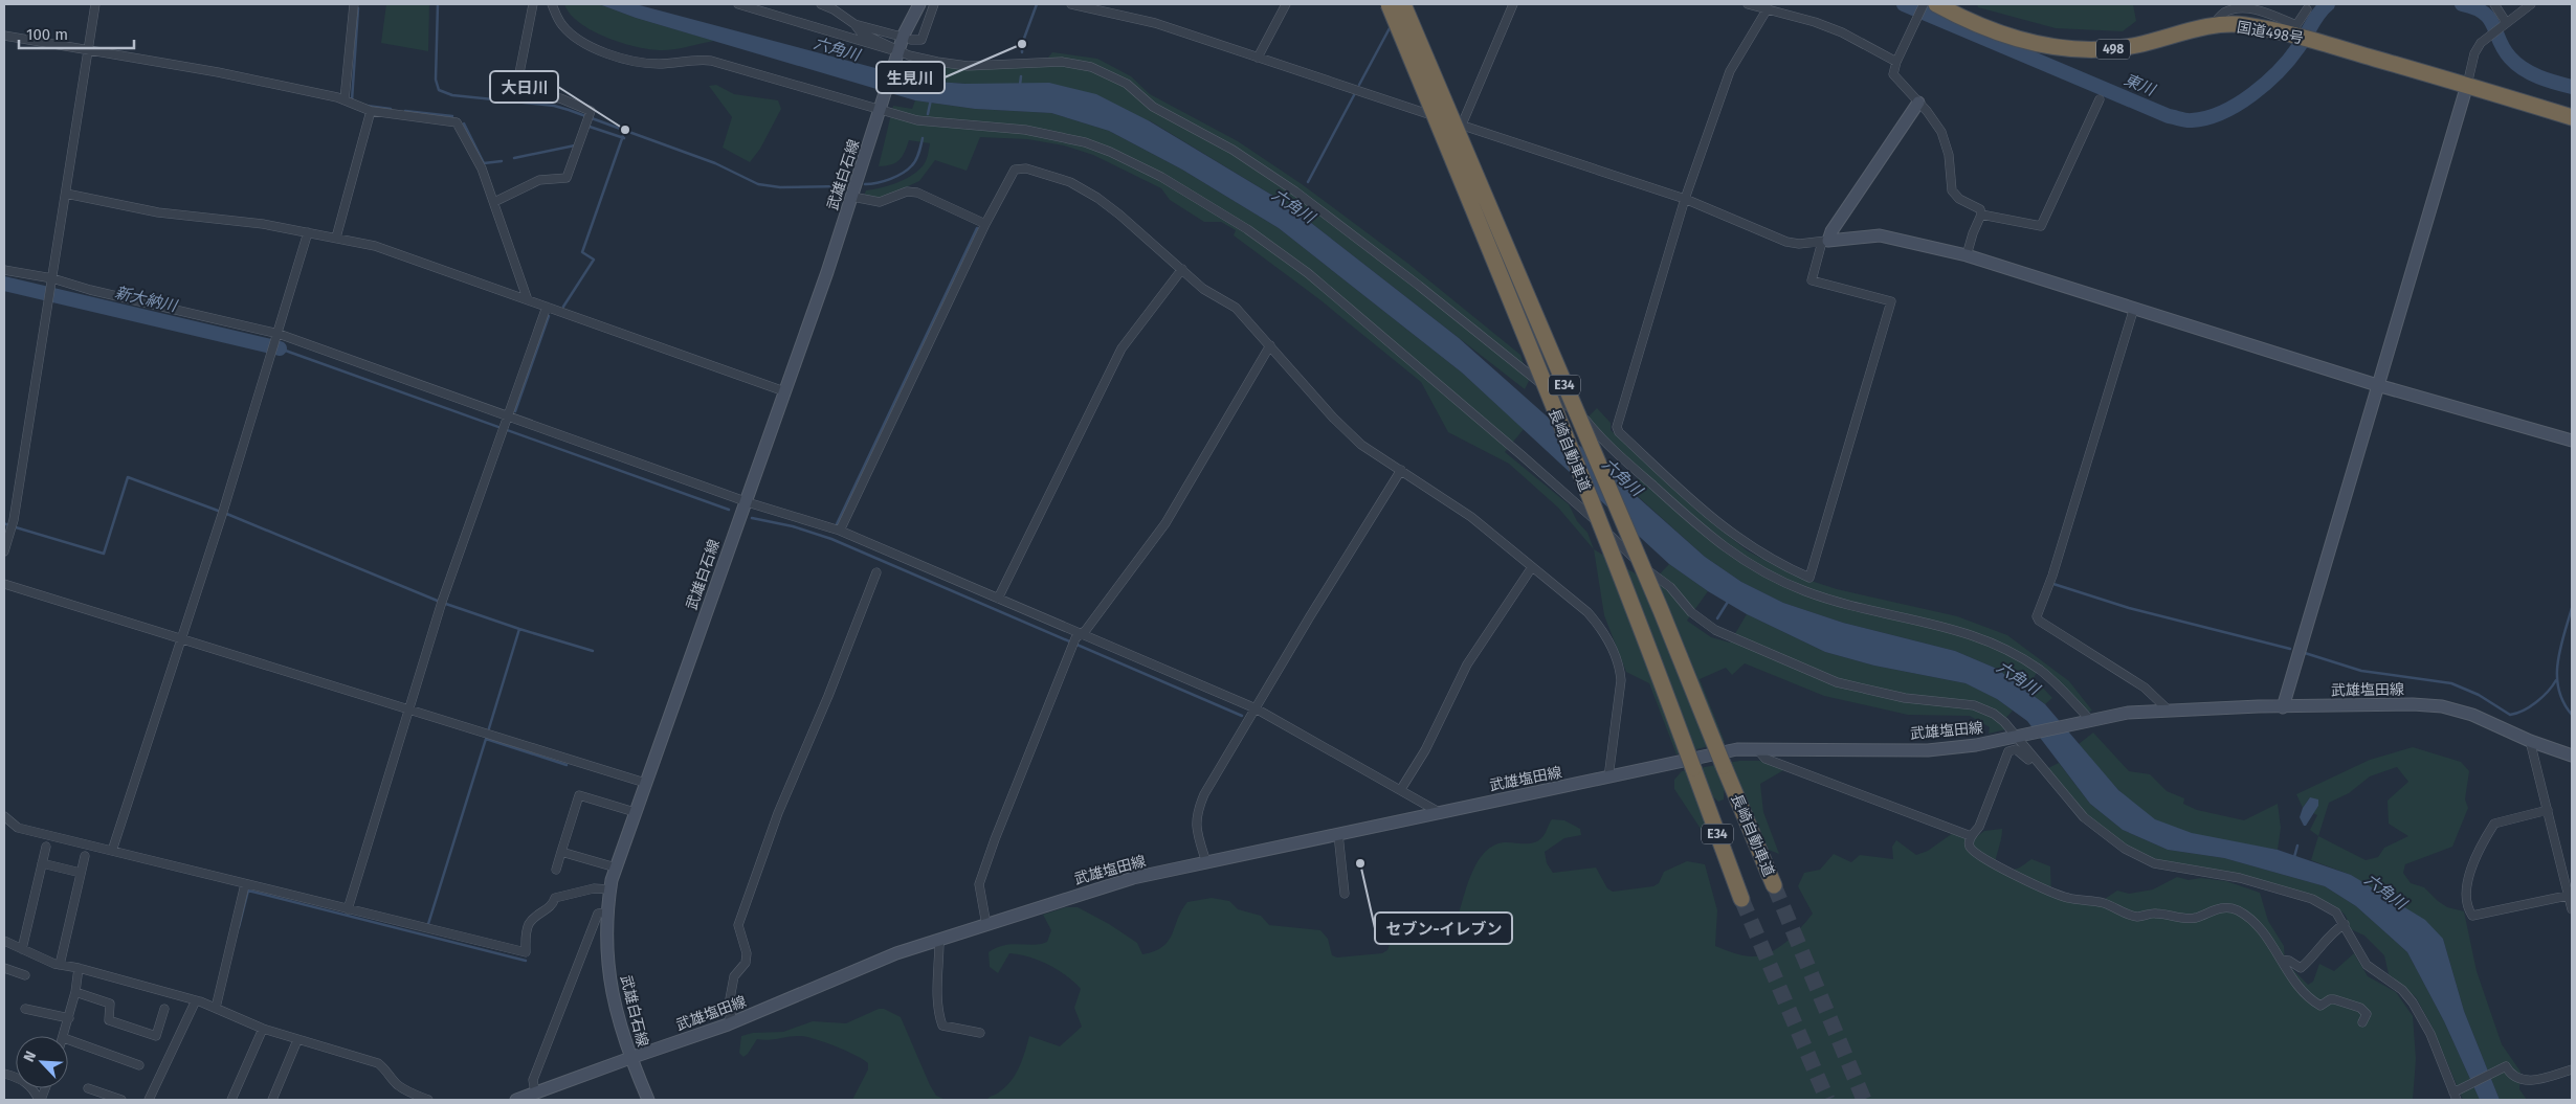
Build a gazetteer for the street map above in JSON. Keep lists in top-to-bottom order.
{
  "streets": {
    "highway": [
      "国道498号",
      "498",
      "E34",
      "長崎自動車道"
    ],
    "main road": ["武雄白石線", "武雄塩田線"]
  },
  "crossings": [
    ["武雄白石線", "武雄塩田線"]
  ],
  "water": ["六角川", "東川", "新大納川"],
  "places": ["生見川", "大日川", "セブン-イレブン"],
  "scale_bar": "100 m",
  "north": "top left"
}
